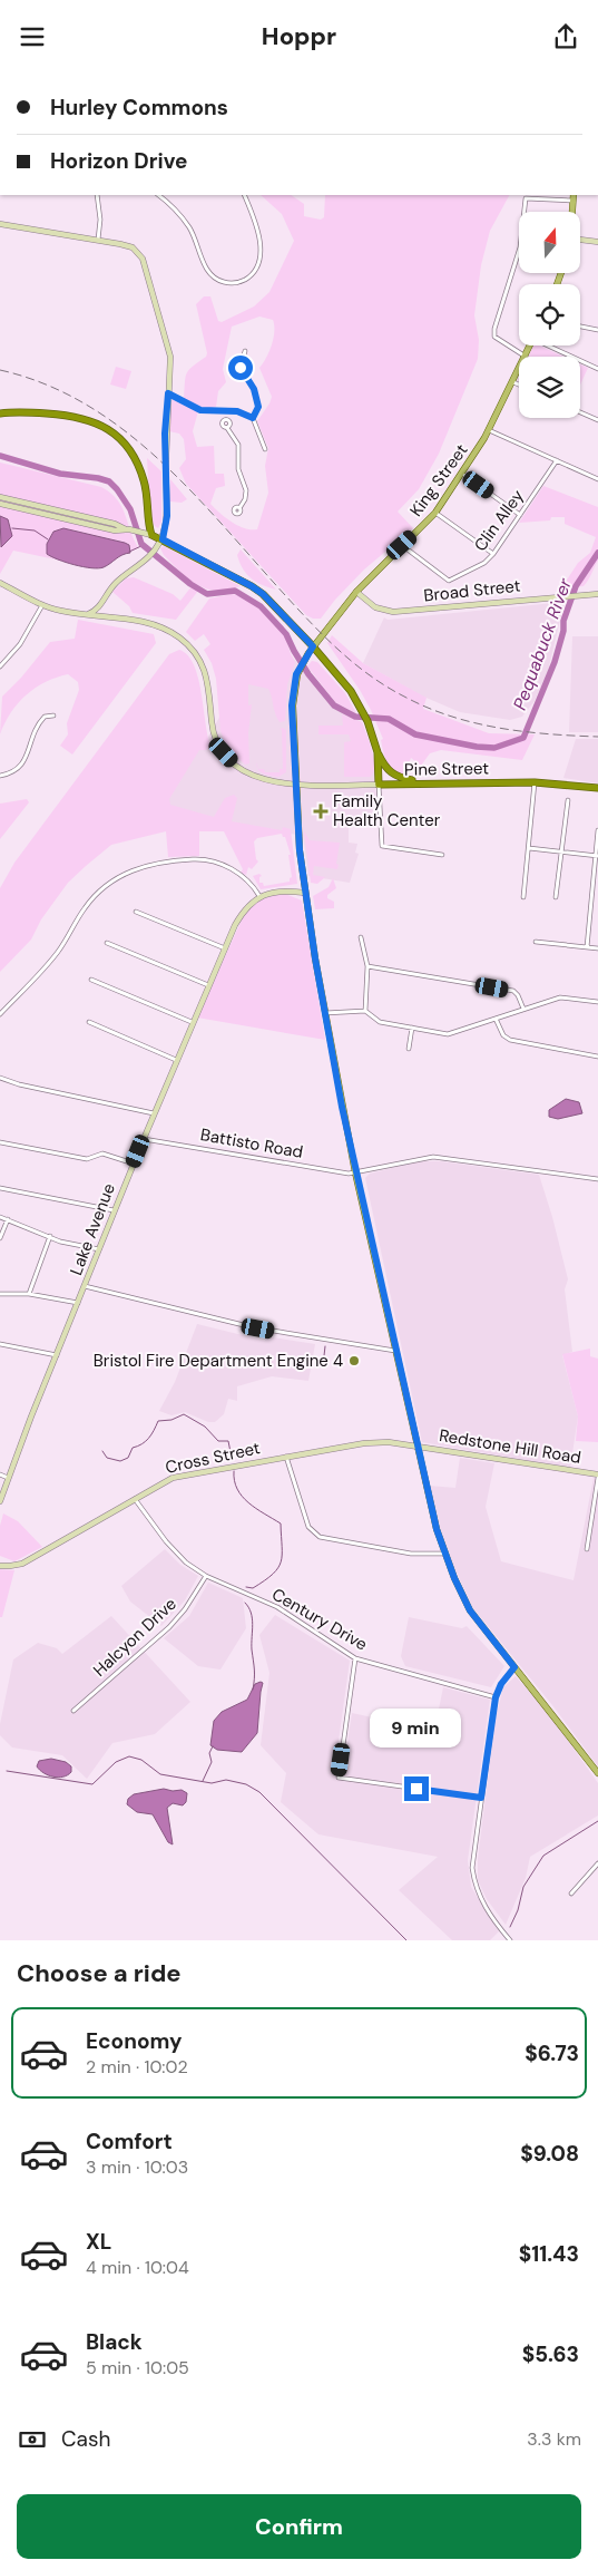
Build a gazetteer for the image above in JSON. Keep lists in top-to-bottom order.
{
  "streets": {
    "highway": ["Pine Street"],
    "main road": [
      "King Street",
      "Broad Street",
      "Lake Avenue",
      "Redstone Hill Road",
      "Cross Street"
    ],
    "street": [
      "Clin Alley",
      "Battisto Road",
      "Century Drive",
      "Halcyon Drive"
    ]
  },
  "crossings": [
    ["King Street", "Clin Alley"],
    ["King Street", "Broad Street"],
    ["King Street", "Pine Street"],
    ["Battisto Road", "Lake Avenue"],
    ["Redstone Hill Road", "Cross Street"],
    ["Cross Street", "Century Drive"],
    ["Century Drive", "Halcyon Drive"]
  ],
  "water": ["Pequabuck River"],
  "places": {
    "health": ["Family Health Center"],
    "other": ["Bristol Fire Department Engine 4"]
  },
  "north": "top",
  "page": {
    "header": "Hoppr",
    "banner": ["Hurley Commons", "Horizon Drive"],
    "bubble": "9 min",
    "heading": "Choose a ride",
    "list": [
      {
        "name": "Economy",
        "note": "2 min · 10:02",
        "value": "$6.73"
      },
      {
        "name": "Comfort",
        "note": "3 min · 10:03",
        "value": "$9.08"
      },
      {
        "name": "XL",
        "note": "4 min · 10:04",
        "value": "$11.43"
      },
      {
        "name": "Black",
        "note": "5 min · 10:05",
        "value": "$5.63"
      }
    ],
    "pay": ["Cash", "3.3 km"],
    "buttons": "Confirm"
  }
}
